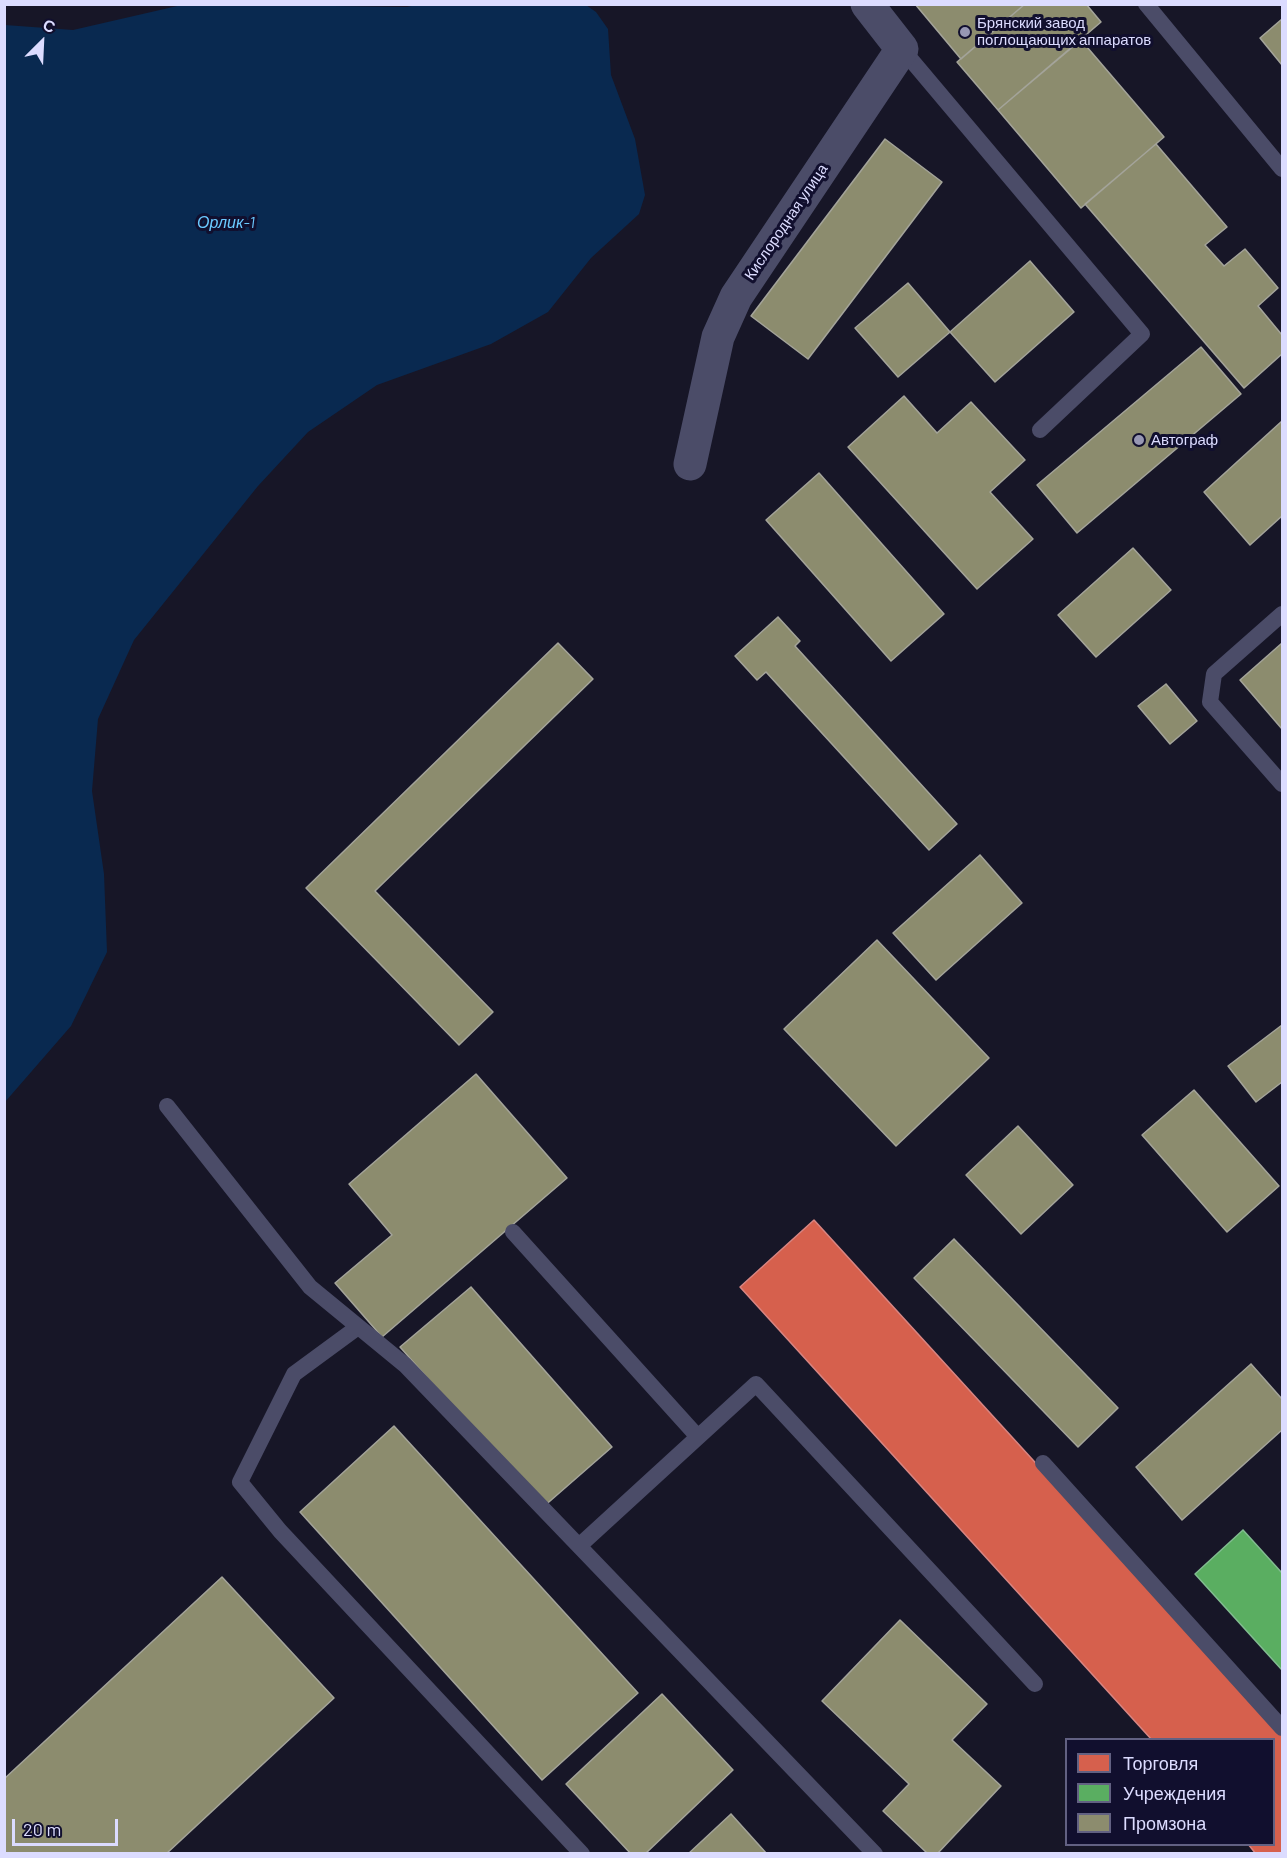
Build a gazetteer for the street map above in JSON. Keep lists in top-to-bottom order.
{
  "streets": {
    "street": ["Кислородная улица"]
  },
  "water": ["Орлик-1"],
  "places": ["Брянский завод поглощающих аппаратов", "Автограф"],
  "legend": ["Торговля", "Учреждения", "Промзона"],
  "scale_bar": "20 m",
  "north": "top right"
}
